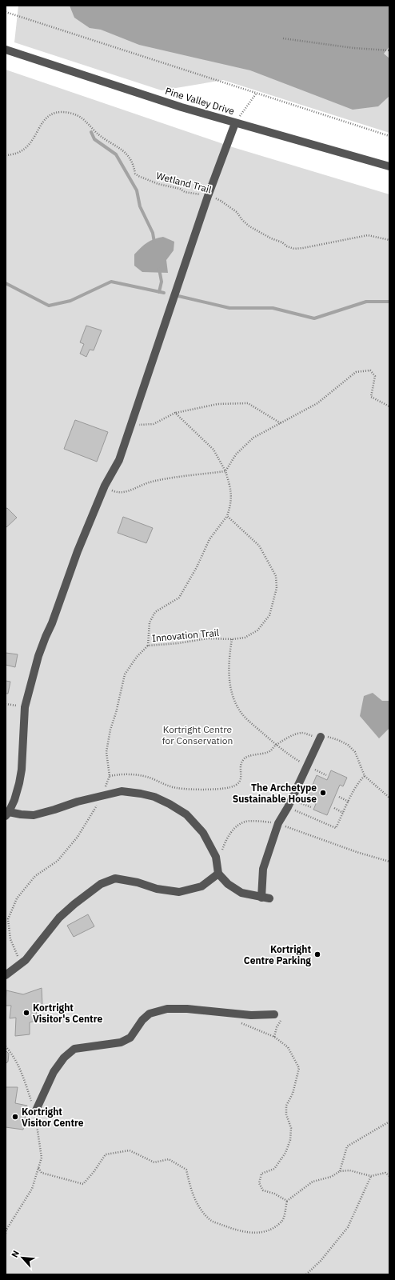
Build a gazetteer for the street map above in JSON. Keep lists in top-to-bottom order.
{
  "streets": {
    "street": ["Pine Valley Drive"],
    "path": ["Wetland Trail", "Innovation Trail"]
  },
  "parks": ["Kortright Centre for Conservation"],
  "places": [
    "The Archetype Sustainable House",
    "Kortright Centre Parking",
    "Kortright Visitor's Centre",
    "Kortright Visitor Centre"
  ],
  "north": "top left"
}
